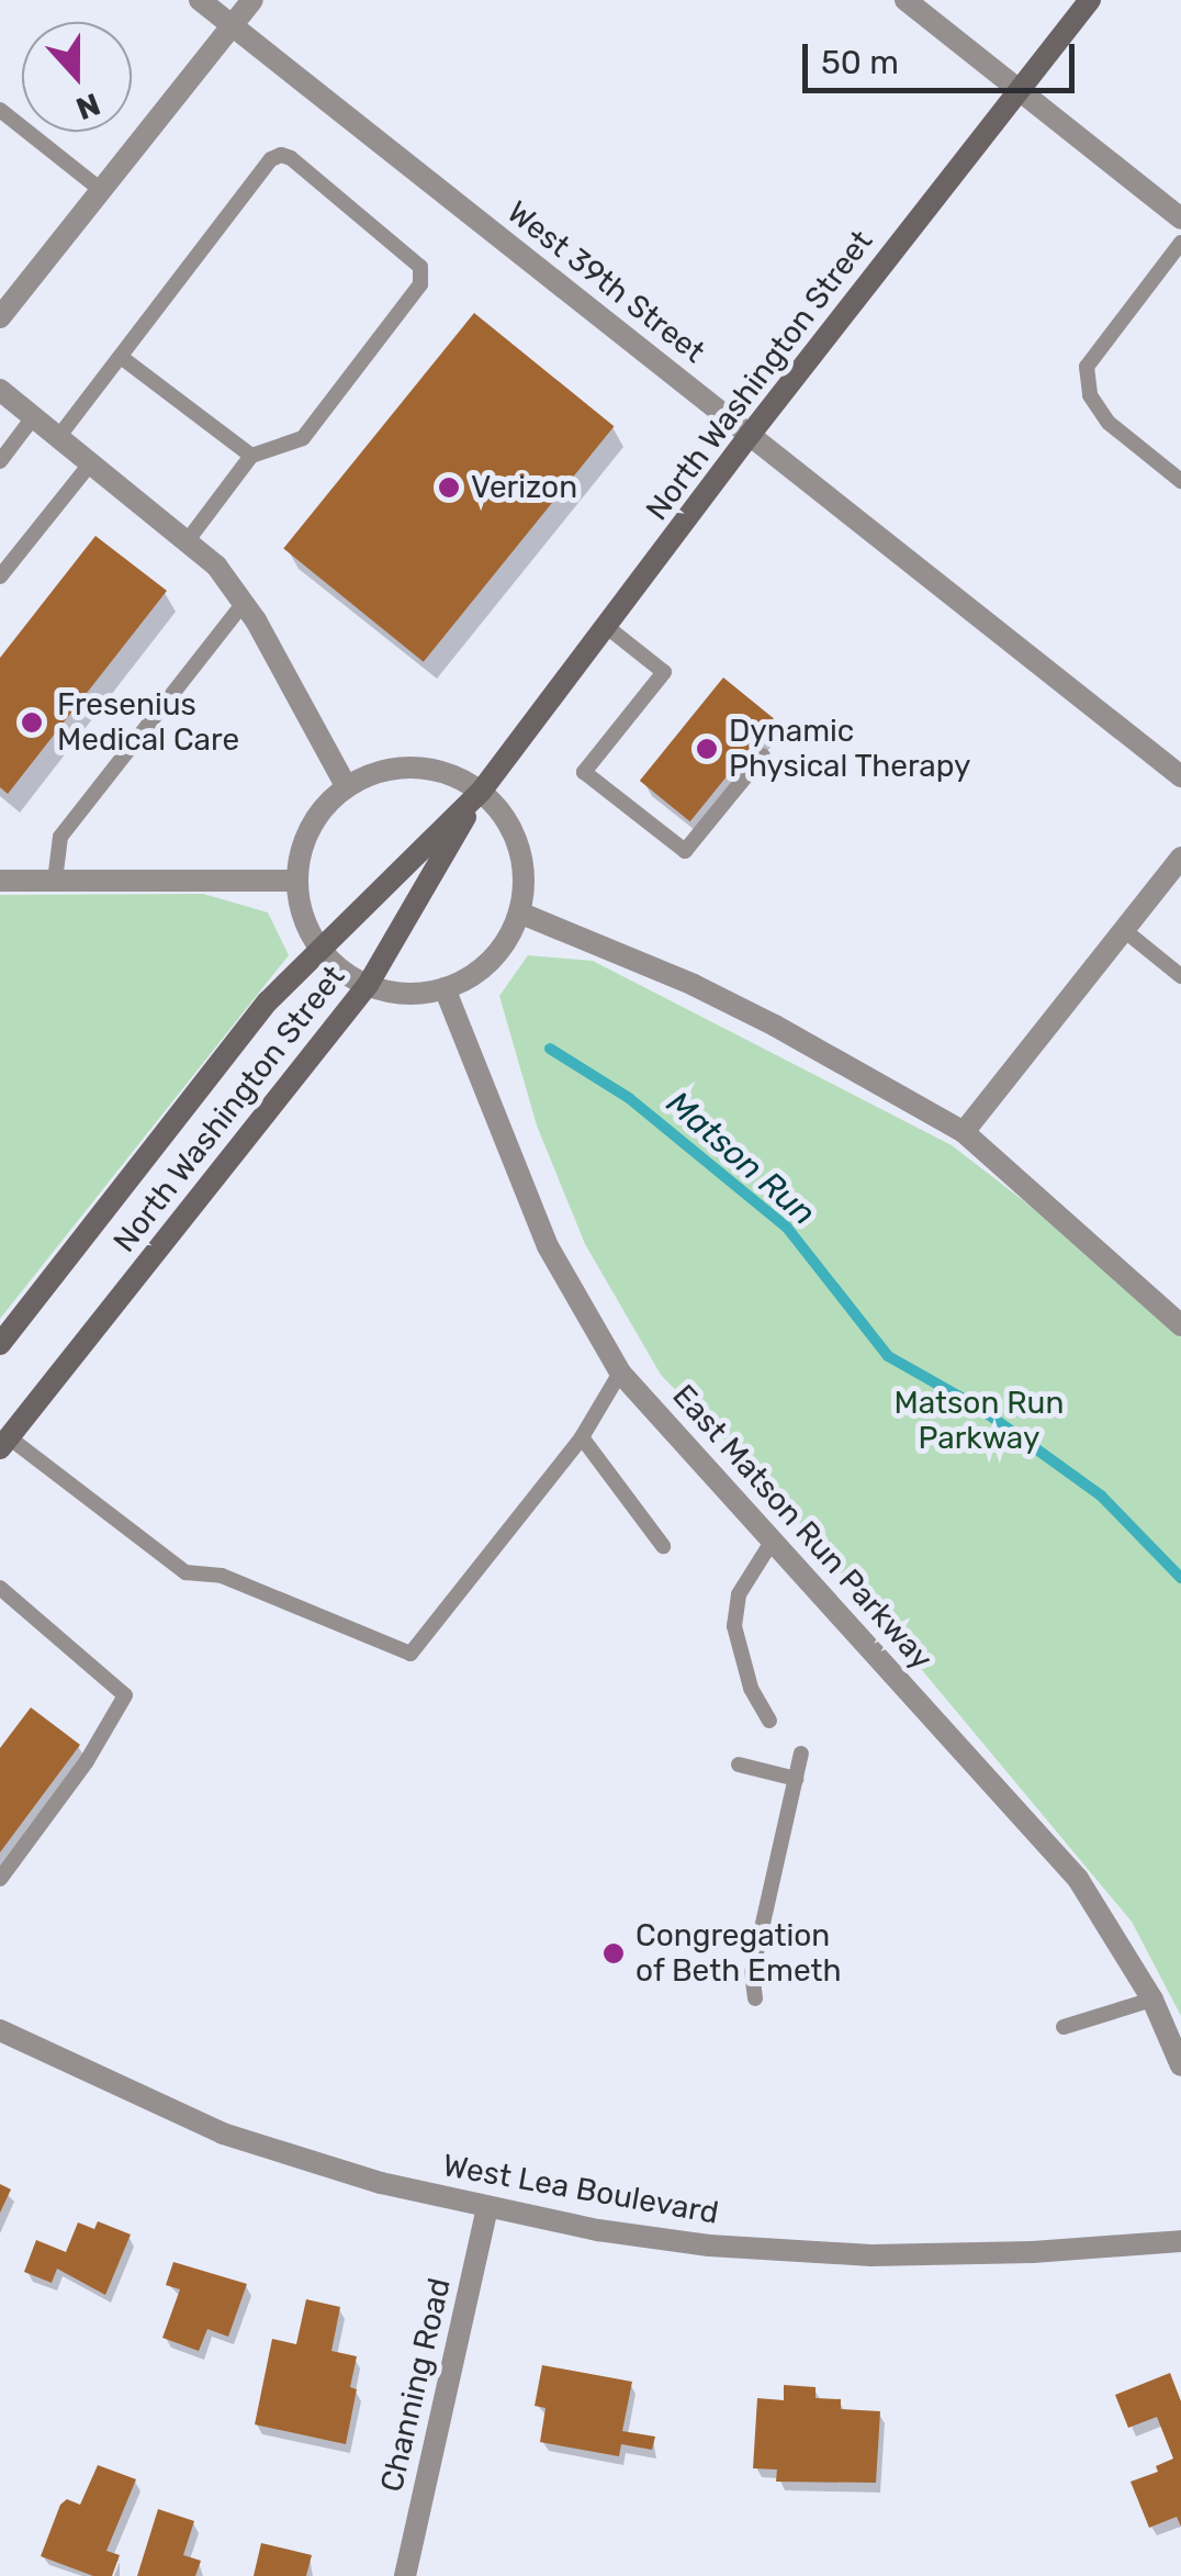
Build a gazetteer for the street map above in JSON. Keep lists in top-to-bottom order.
{
  "streets": {
    "main road": ["North Washington Street"],
    "street": [
      "West 39th Street",
      "East Matson Run Parkway",
      "West Lea Boulevard",
      "Channing Road"
    ]
  },
  "crossings": [
    ["West 39th Street", "North Washington Street"],
    ["West Lea Boulevard", "Channing Road"]
  ],
  "water": ["Matson Run"],
  "parks": ["Matson Run Parkway"],
  "places": [
    "Verizon",
    "Fresenius Medical Care",
    "Dynamic Physical Therapy",
    "Congregation of Beth Emeth"
  ],
  "scale_bar": "50 m",
  "north": "bottom"
}
